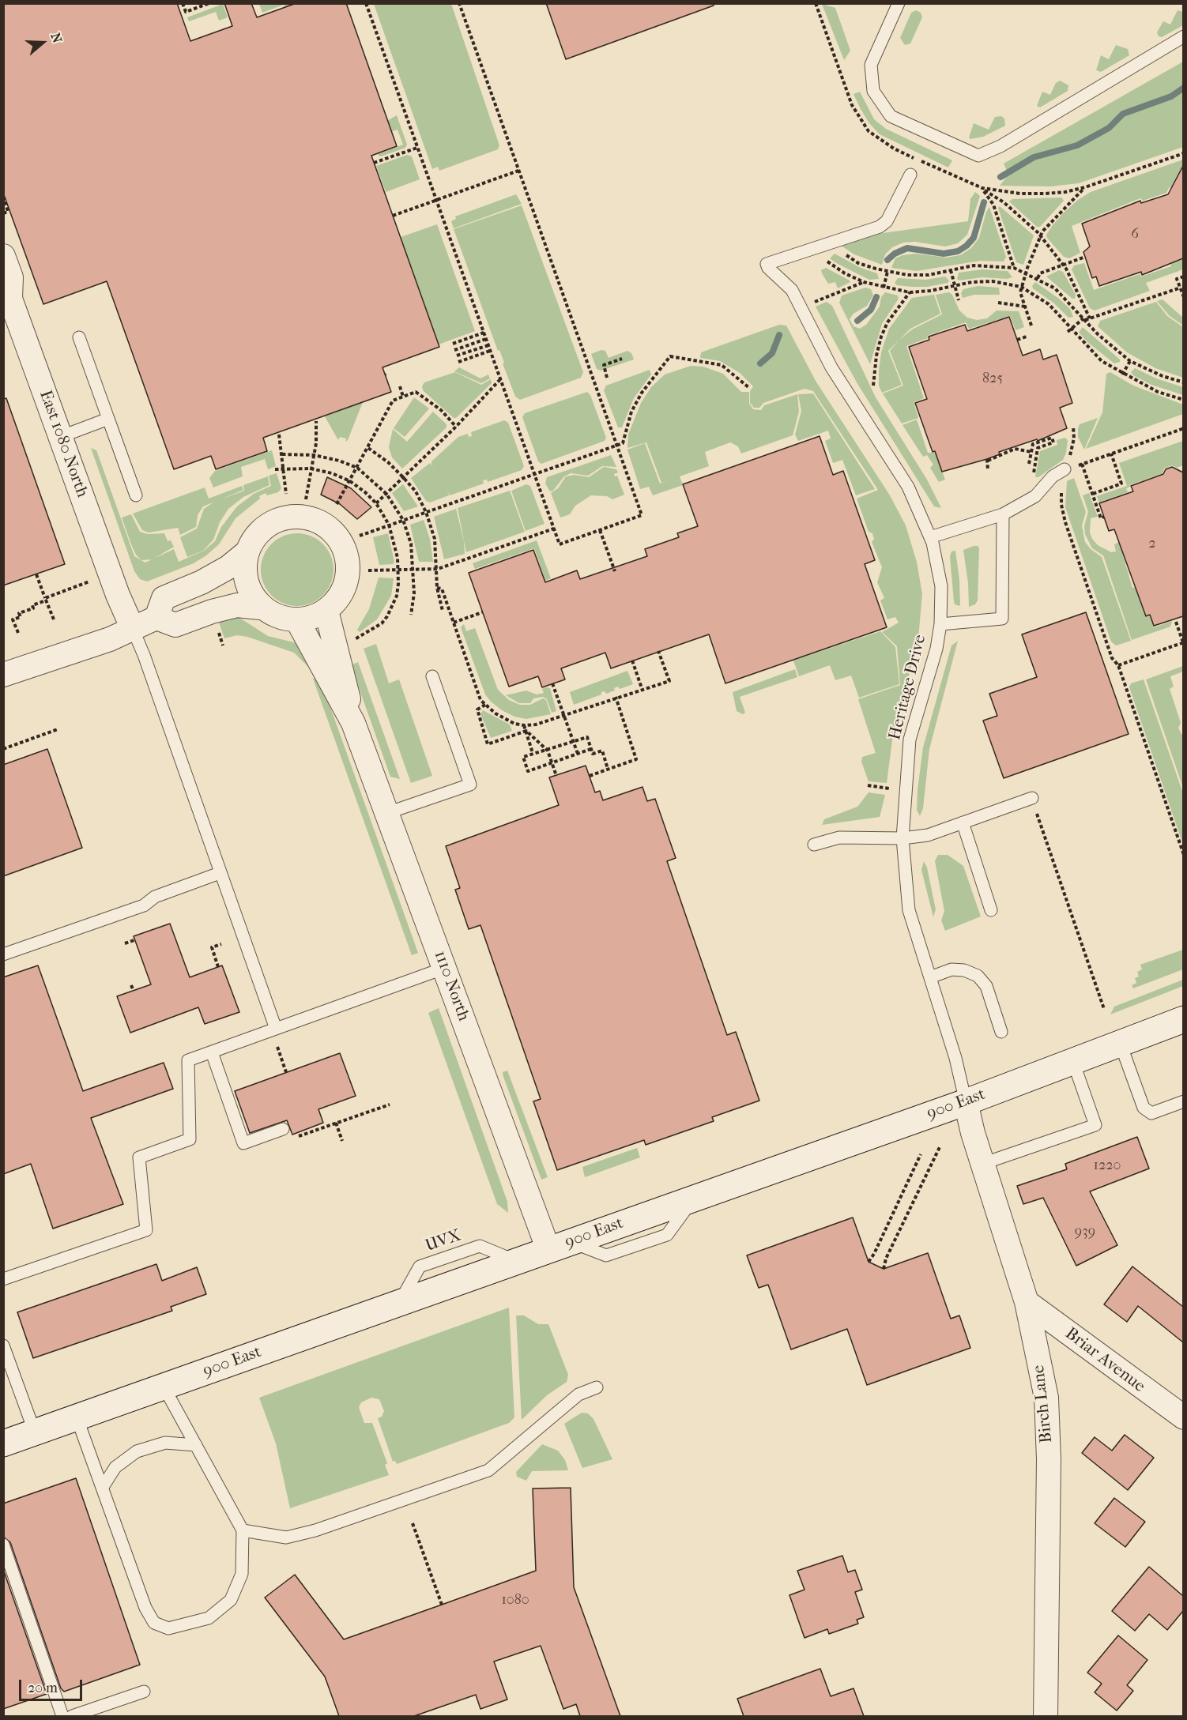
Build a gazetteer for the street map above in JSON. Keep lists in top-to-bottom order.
{
  "streets": {
    "main road": ["900 East"],
    "street": [
      "East 1080 North",
      "1110 North",
      "Briar Avenue",
      "Birch Lane"
    ],
    "lane": ["Heritage Drive"]
  },
  "crossings": [
    ["Heritage Drive", "900 East"],
    ["Heritage Drive", "Birch Lane"],
    ["1110 North", "900 East"],
    ["900 East", "Birch Lane"],
    ["Briar Avenue", "Birch Lane"]
  ],
  "house_numbers": [
    "6",
    "825",
    "2",
    "1220",
    "939",
    "1080"
  ],
  "scale_bar": "20 m",
  "north": "right"
}
